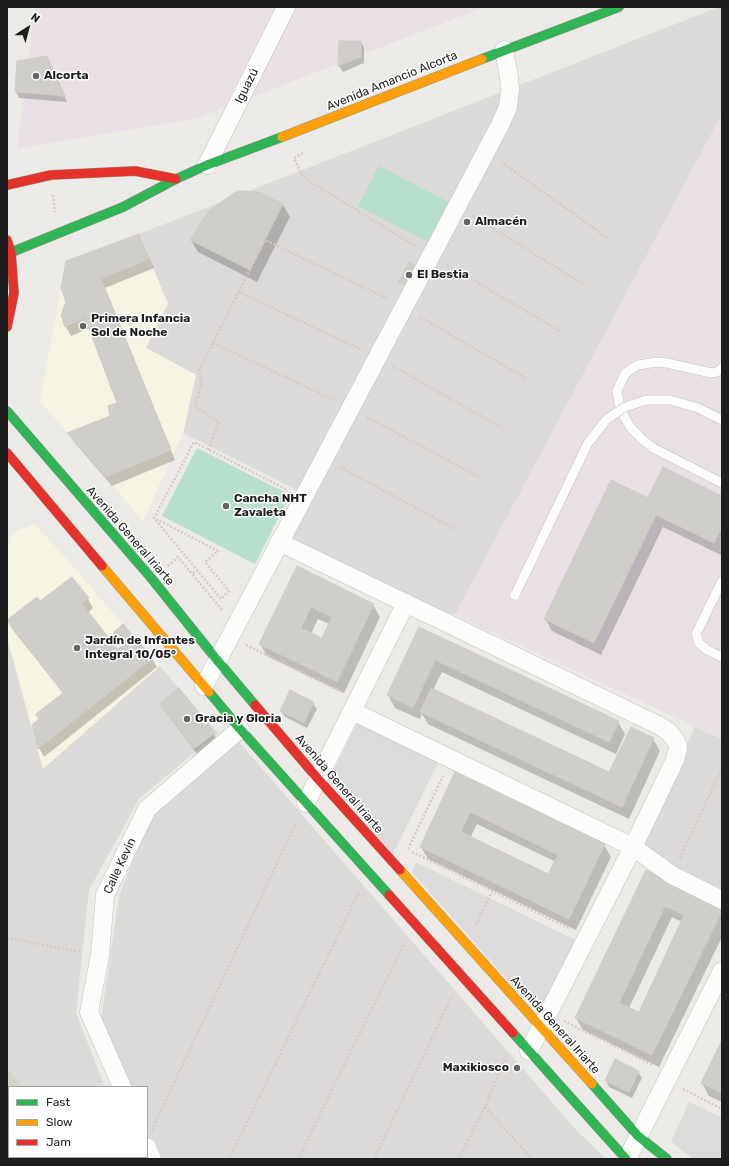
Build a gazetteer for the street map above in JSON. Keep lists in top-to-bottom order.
{
  "streets": {
    "main road": ["Avenida Amancio Alcorta", "Avenida General Iriarte"],
    "street": ["Iguazú", "Calle Kevin"]
  },
  "crossings": [
    ["Avenida Amancio Alcorta", "Iguazú"]
  ],
  "places": [
    "Alcorta",
    "Almacén",
    "El Bestia",
    "Primera Infancia Sol de Noche",
    "Cancha NHT Zavaleta",
    "Jardín de Infantes Integral 10/05°",
    "Gracia y Gloria",
    "Maxikiosco"
  ],
  "legend": ["Fast", "Slow", "Jam"],
  "north": "top right"
}
